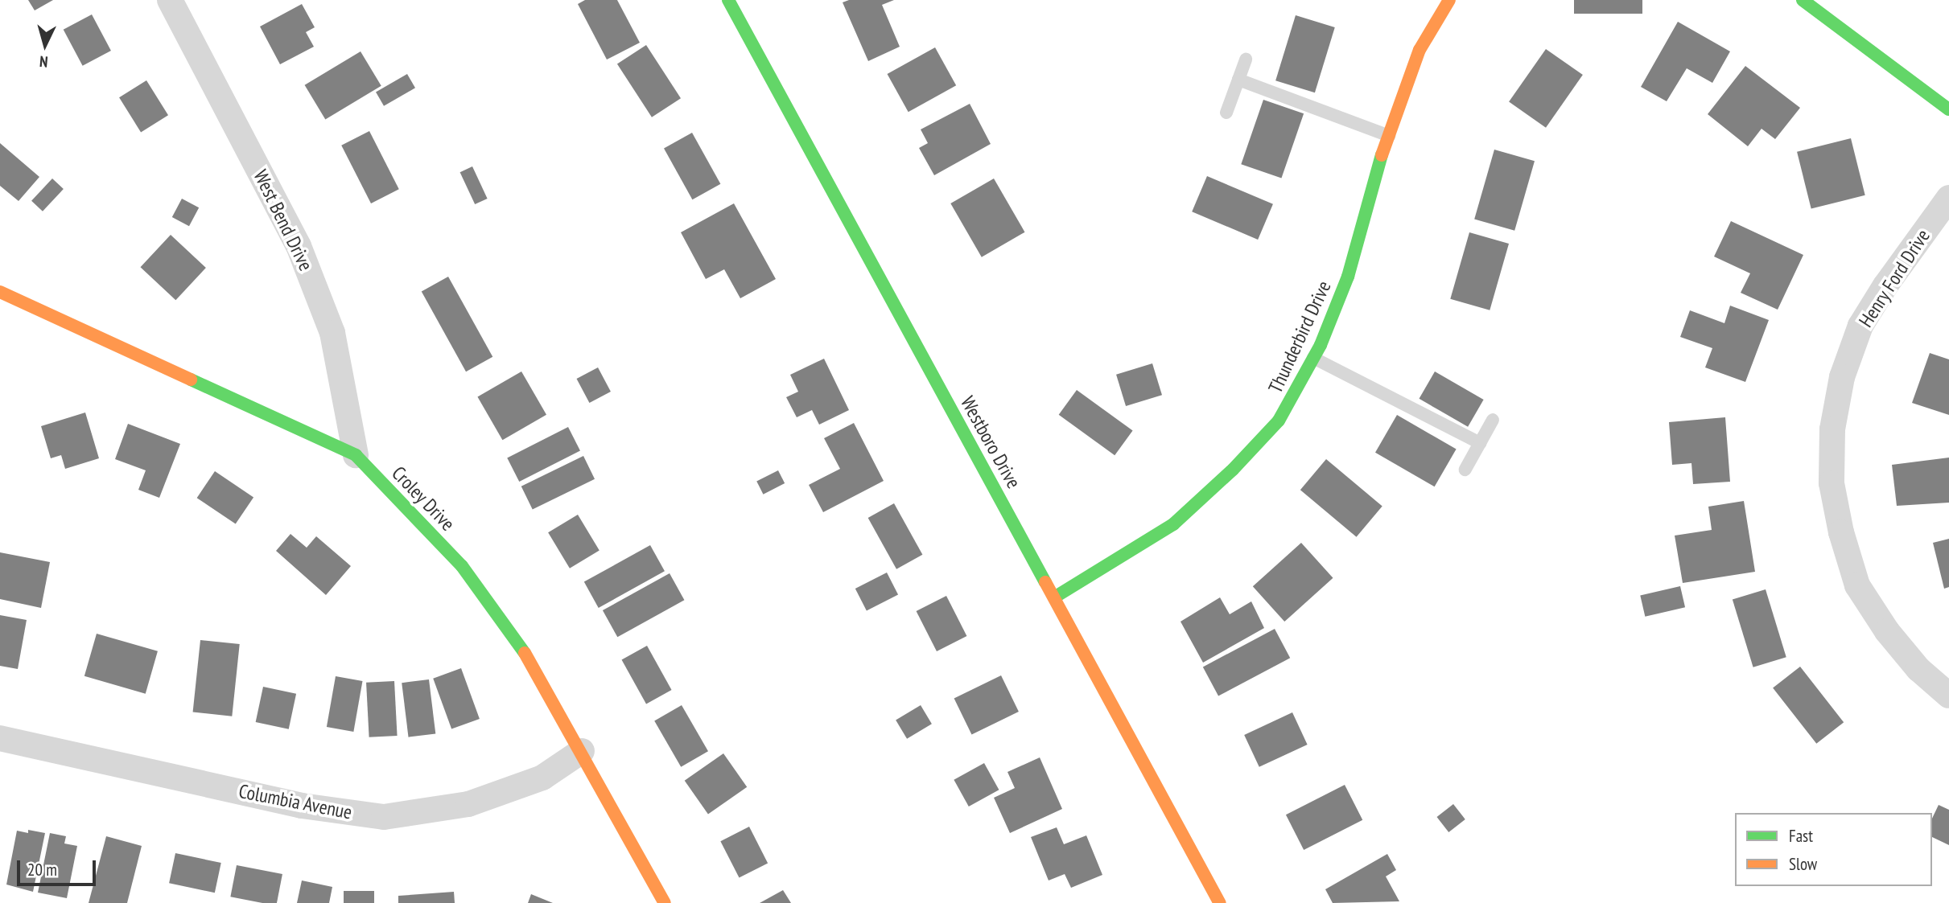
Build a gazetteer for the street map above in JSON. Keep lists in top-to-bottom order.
{
  "streets": {
    "street": [
      "West Bend Drive",
      "Henry Ford Drive",
      "Thunderbird Drive",
      "Westboro Drive",
      "Croley Drive",
      "Columbia Avenue"
    ]
  },
  "crossings": [
    ["West Bend Drive", "Croley Drive"],
    ["Thunderbird Drive", "Westboro Drive"],
    ["Croley Drive", "Columbia Avenue"]
  ],
  "legend": ["Fast", "Slow"],
  "scale_bar": "20 m",
  "north": "bottom"
}
